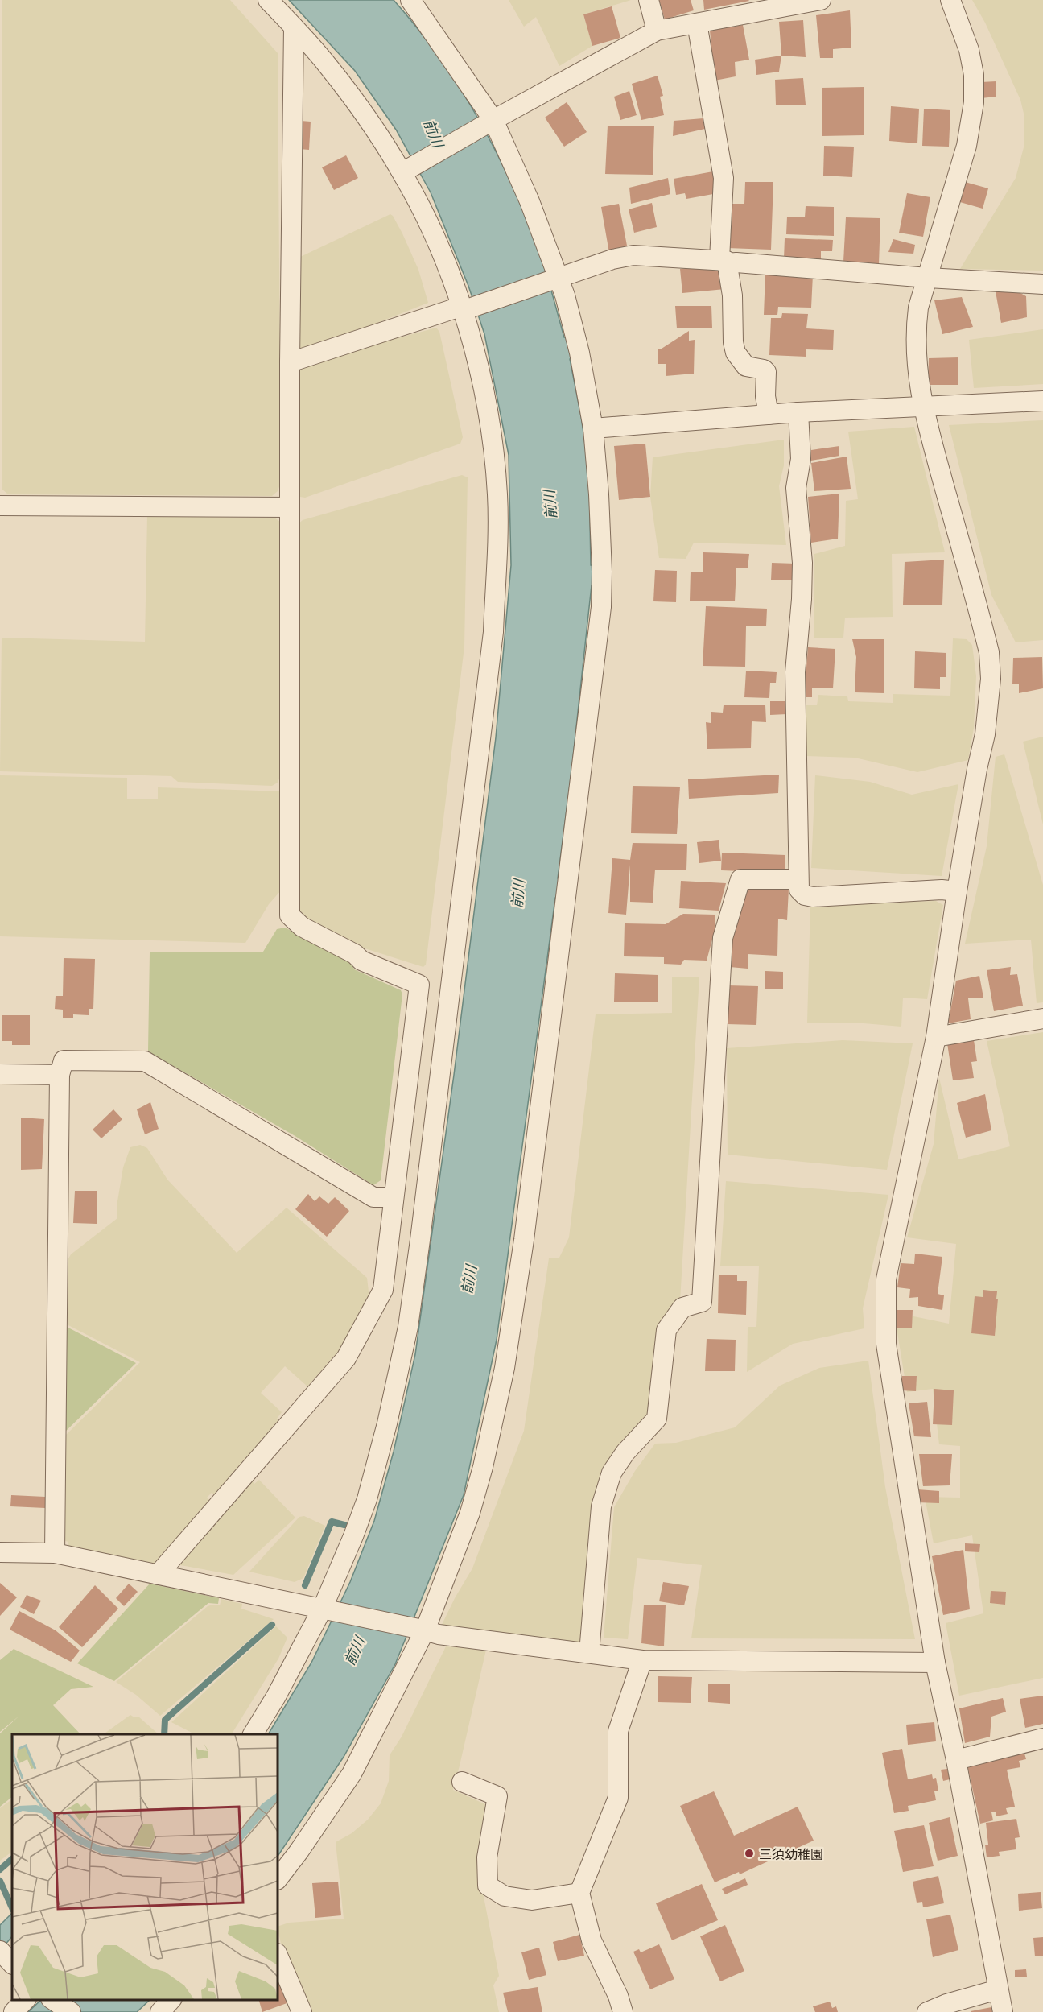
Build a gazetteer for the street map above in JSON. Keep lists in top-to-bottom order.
{
  "water": ["前川"],
  "places": ["三須幼稚園"]
}
